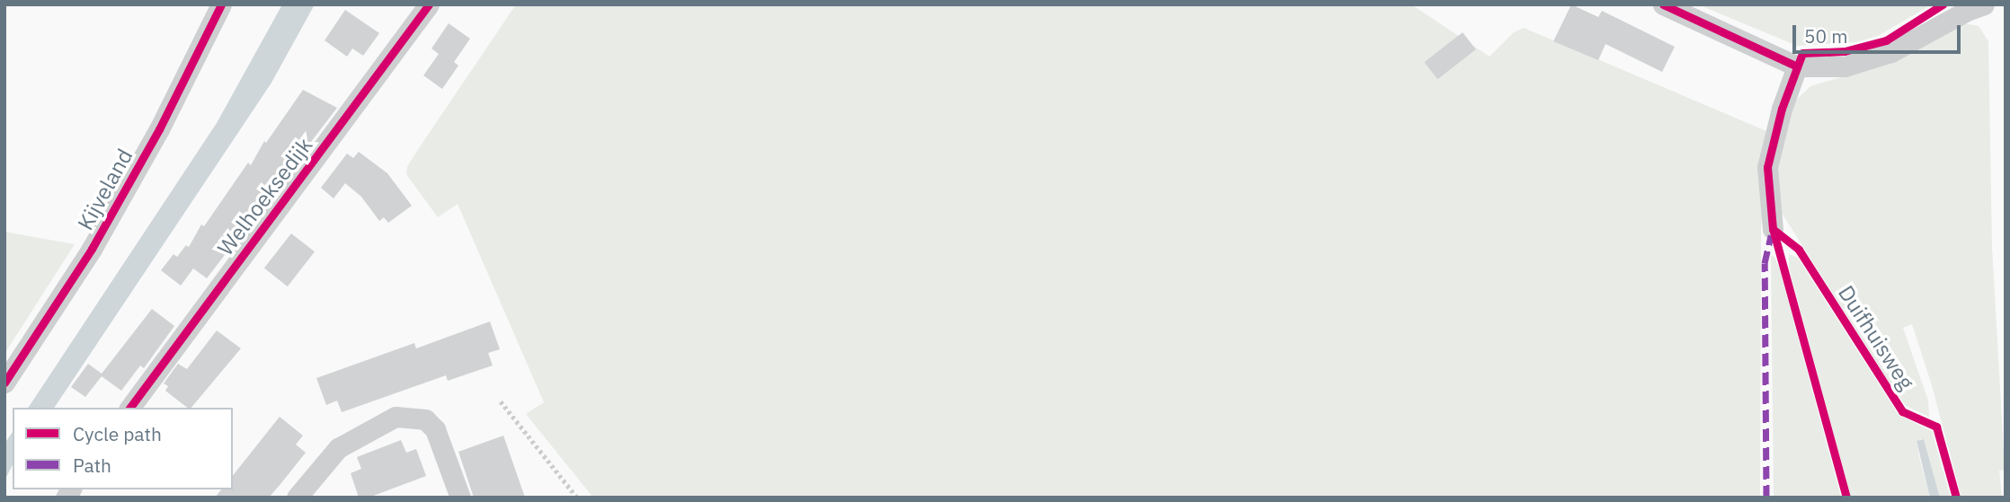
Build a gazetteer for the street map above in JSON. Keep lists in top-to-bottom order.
{
  "streets": {
    "street": ["Kijveland", "Welhoeksedijk"],
    "cycle path": ["Duifhuisweg"]
  },
  "legend": ["Cycle path", "Path"],
  "scale_bar": "50 m"
}
